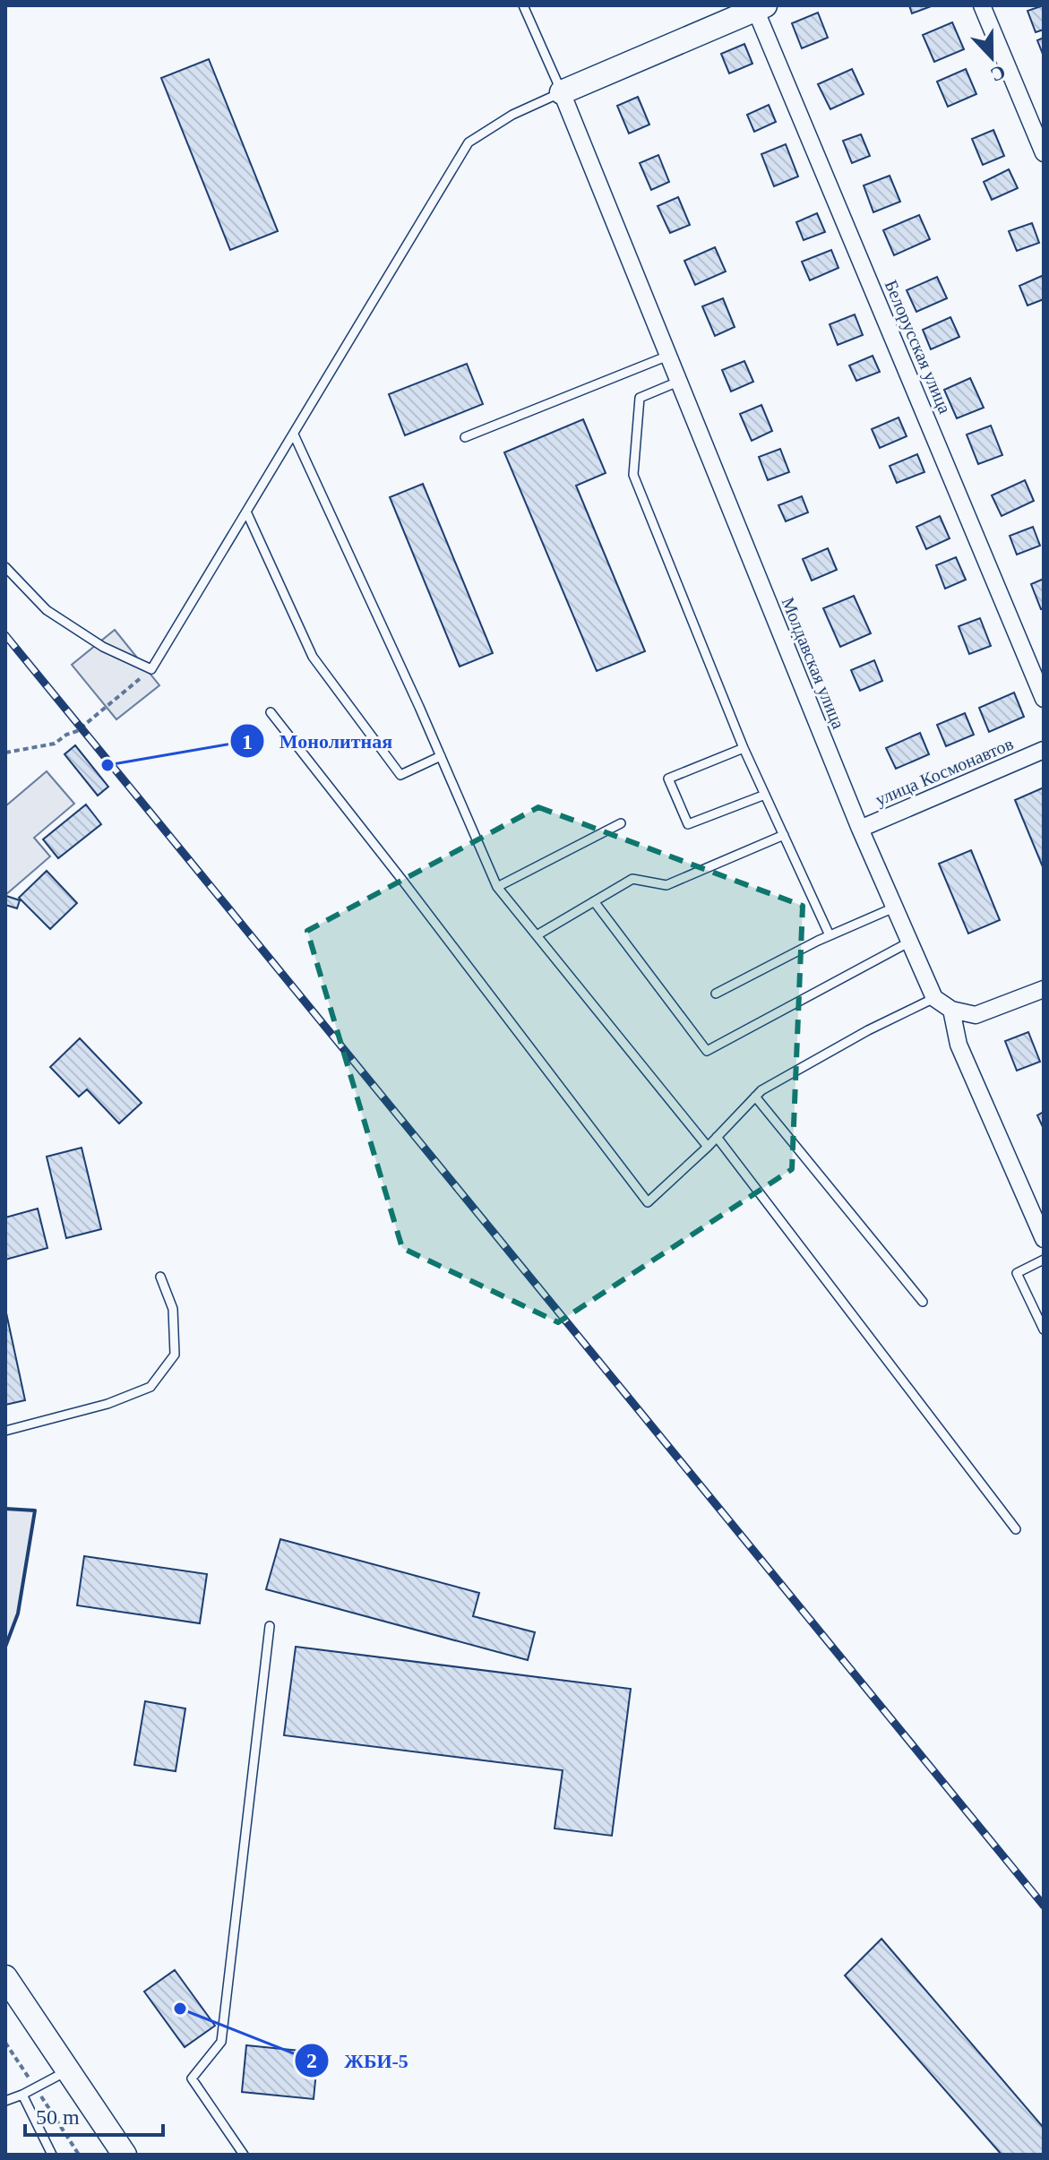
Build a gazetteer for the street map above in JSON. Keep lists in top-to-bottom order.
{
  "streets": {
    "street": ["Белорусская улица", "Молдавская улица", "улица Космонавтов"]
  },
  "crossings": [
    ["Молдавская улица", "улица Космонавтов"]
  ],
  "places": ["Монолитная", "ЖБИ-5"],
  "scale_bar": "50 m",
  "north": "bottom"
}
